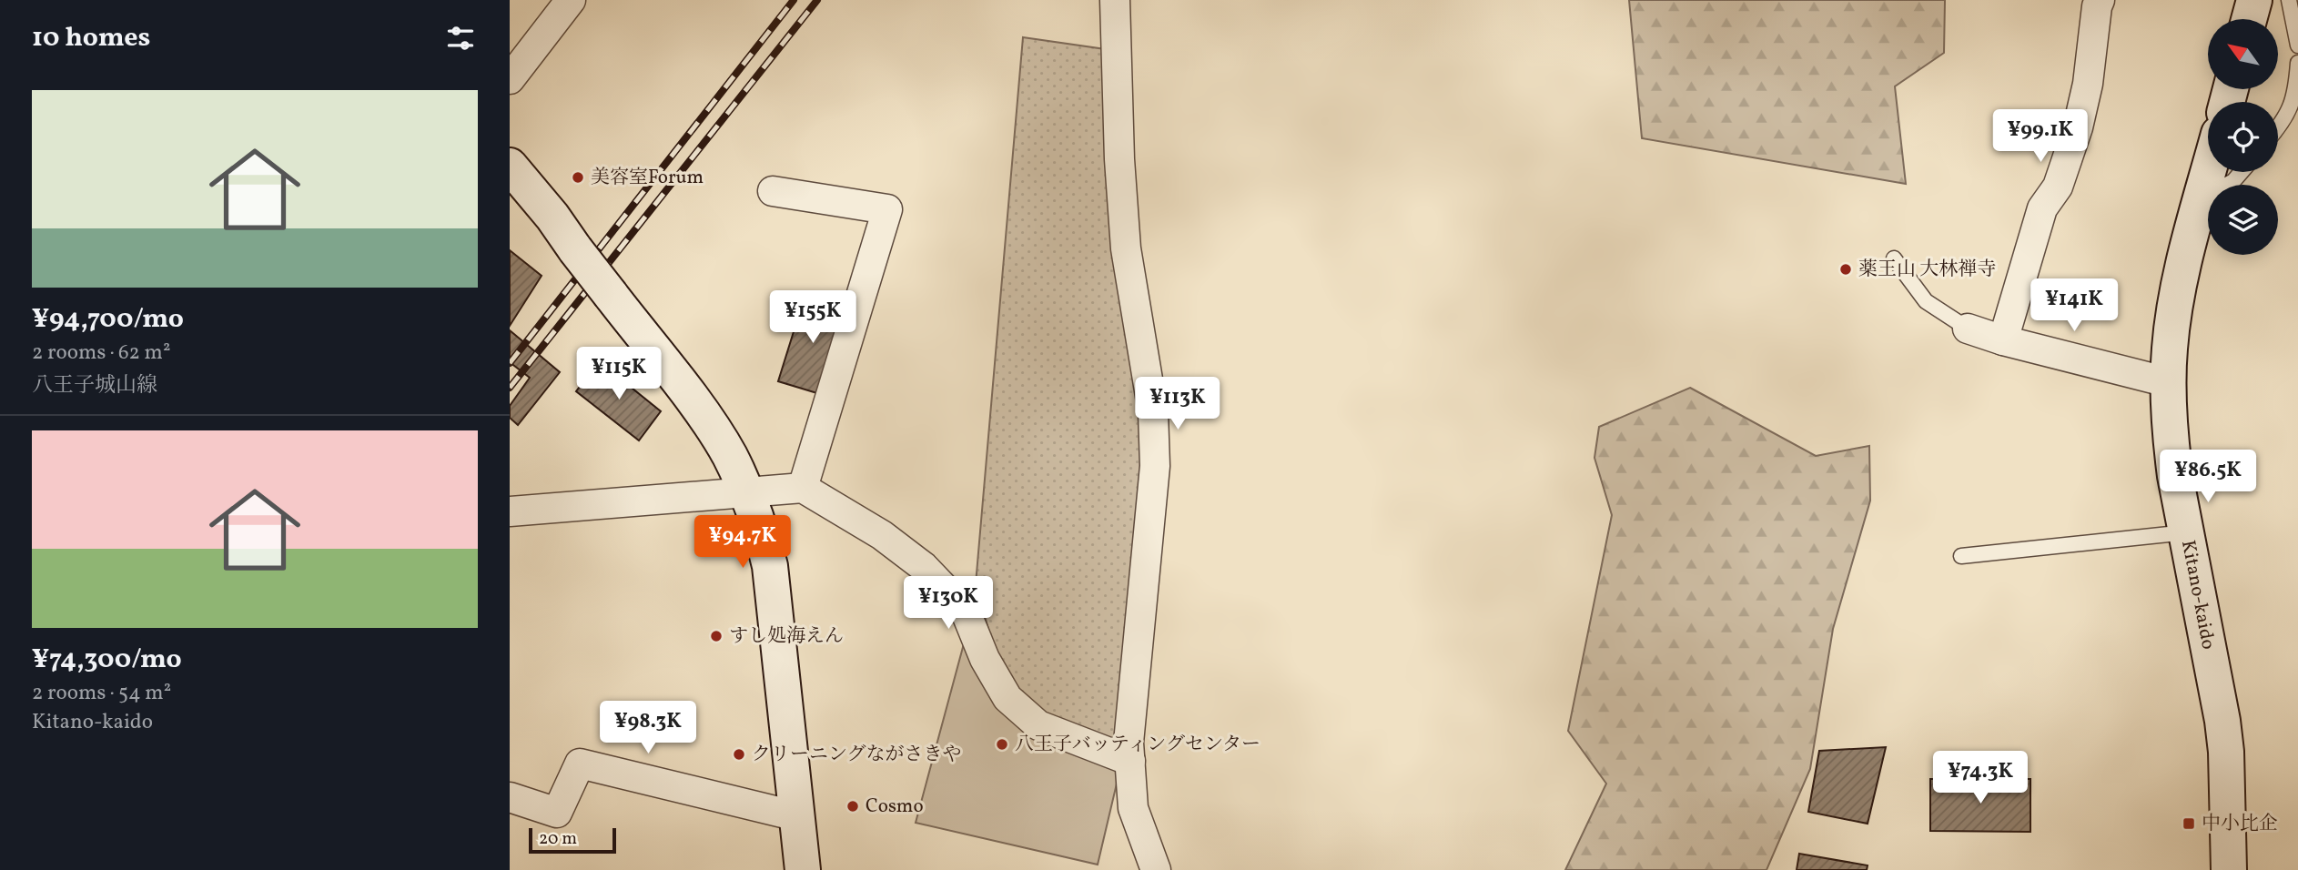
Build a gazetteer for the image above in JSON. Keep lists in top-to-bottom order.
{
  "streets": {
    "main road": ["Kitano-kaido"]
  },
  "places": {
    "other": [
      "美容室Forum",
      "薬王山 大林禅寺",
      "すし処海えん",
      "八王子バッティングセンター",
      "クリーニングながさきや",
      "Cosmo"
    ],
    "transit": ["中小比企"]
  },
  "scale_bar": "20 m",
  "north": "top left",
  "page": {
    "heading": "10 homes",
    "list": [
      {
        "name": "¥94,700/mo",
        "note": "2 rooms · 62 m² · 八王子城山線"
      },
      {
        "name": "¥74,300/mo",
        "note": "2 rooms · 54 m² · Kitano-kaido"
      }
    ],
    "price": [
      "¥99.1K",
      "¥141K",
      "¥155K",
      "¥115K",
      "¥113K",
      "¥86.5K",
      "¥94.7K",
      "¥130K",
      "¥98.3K",
      "¥74.3K"
    ],
    "scale": "20 m"
  }
}
